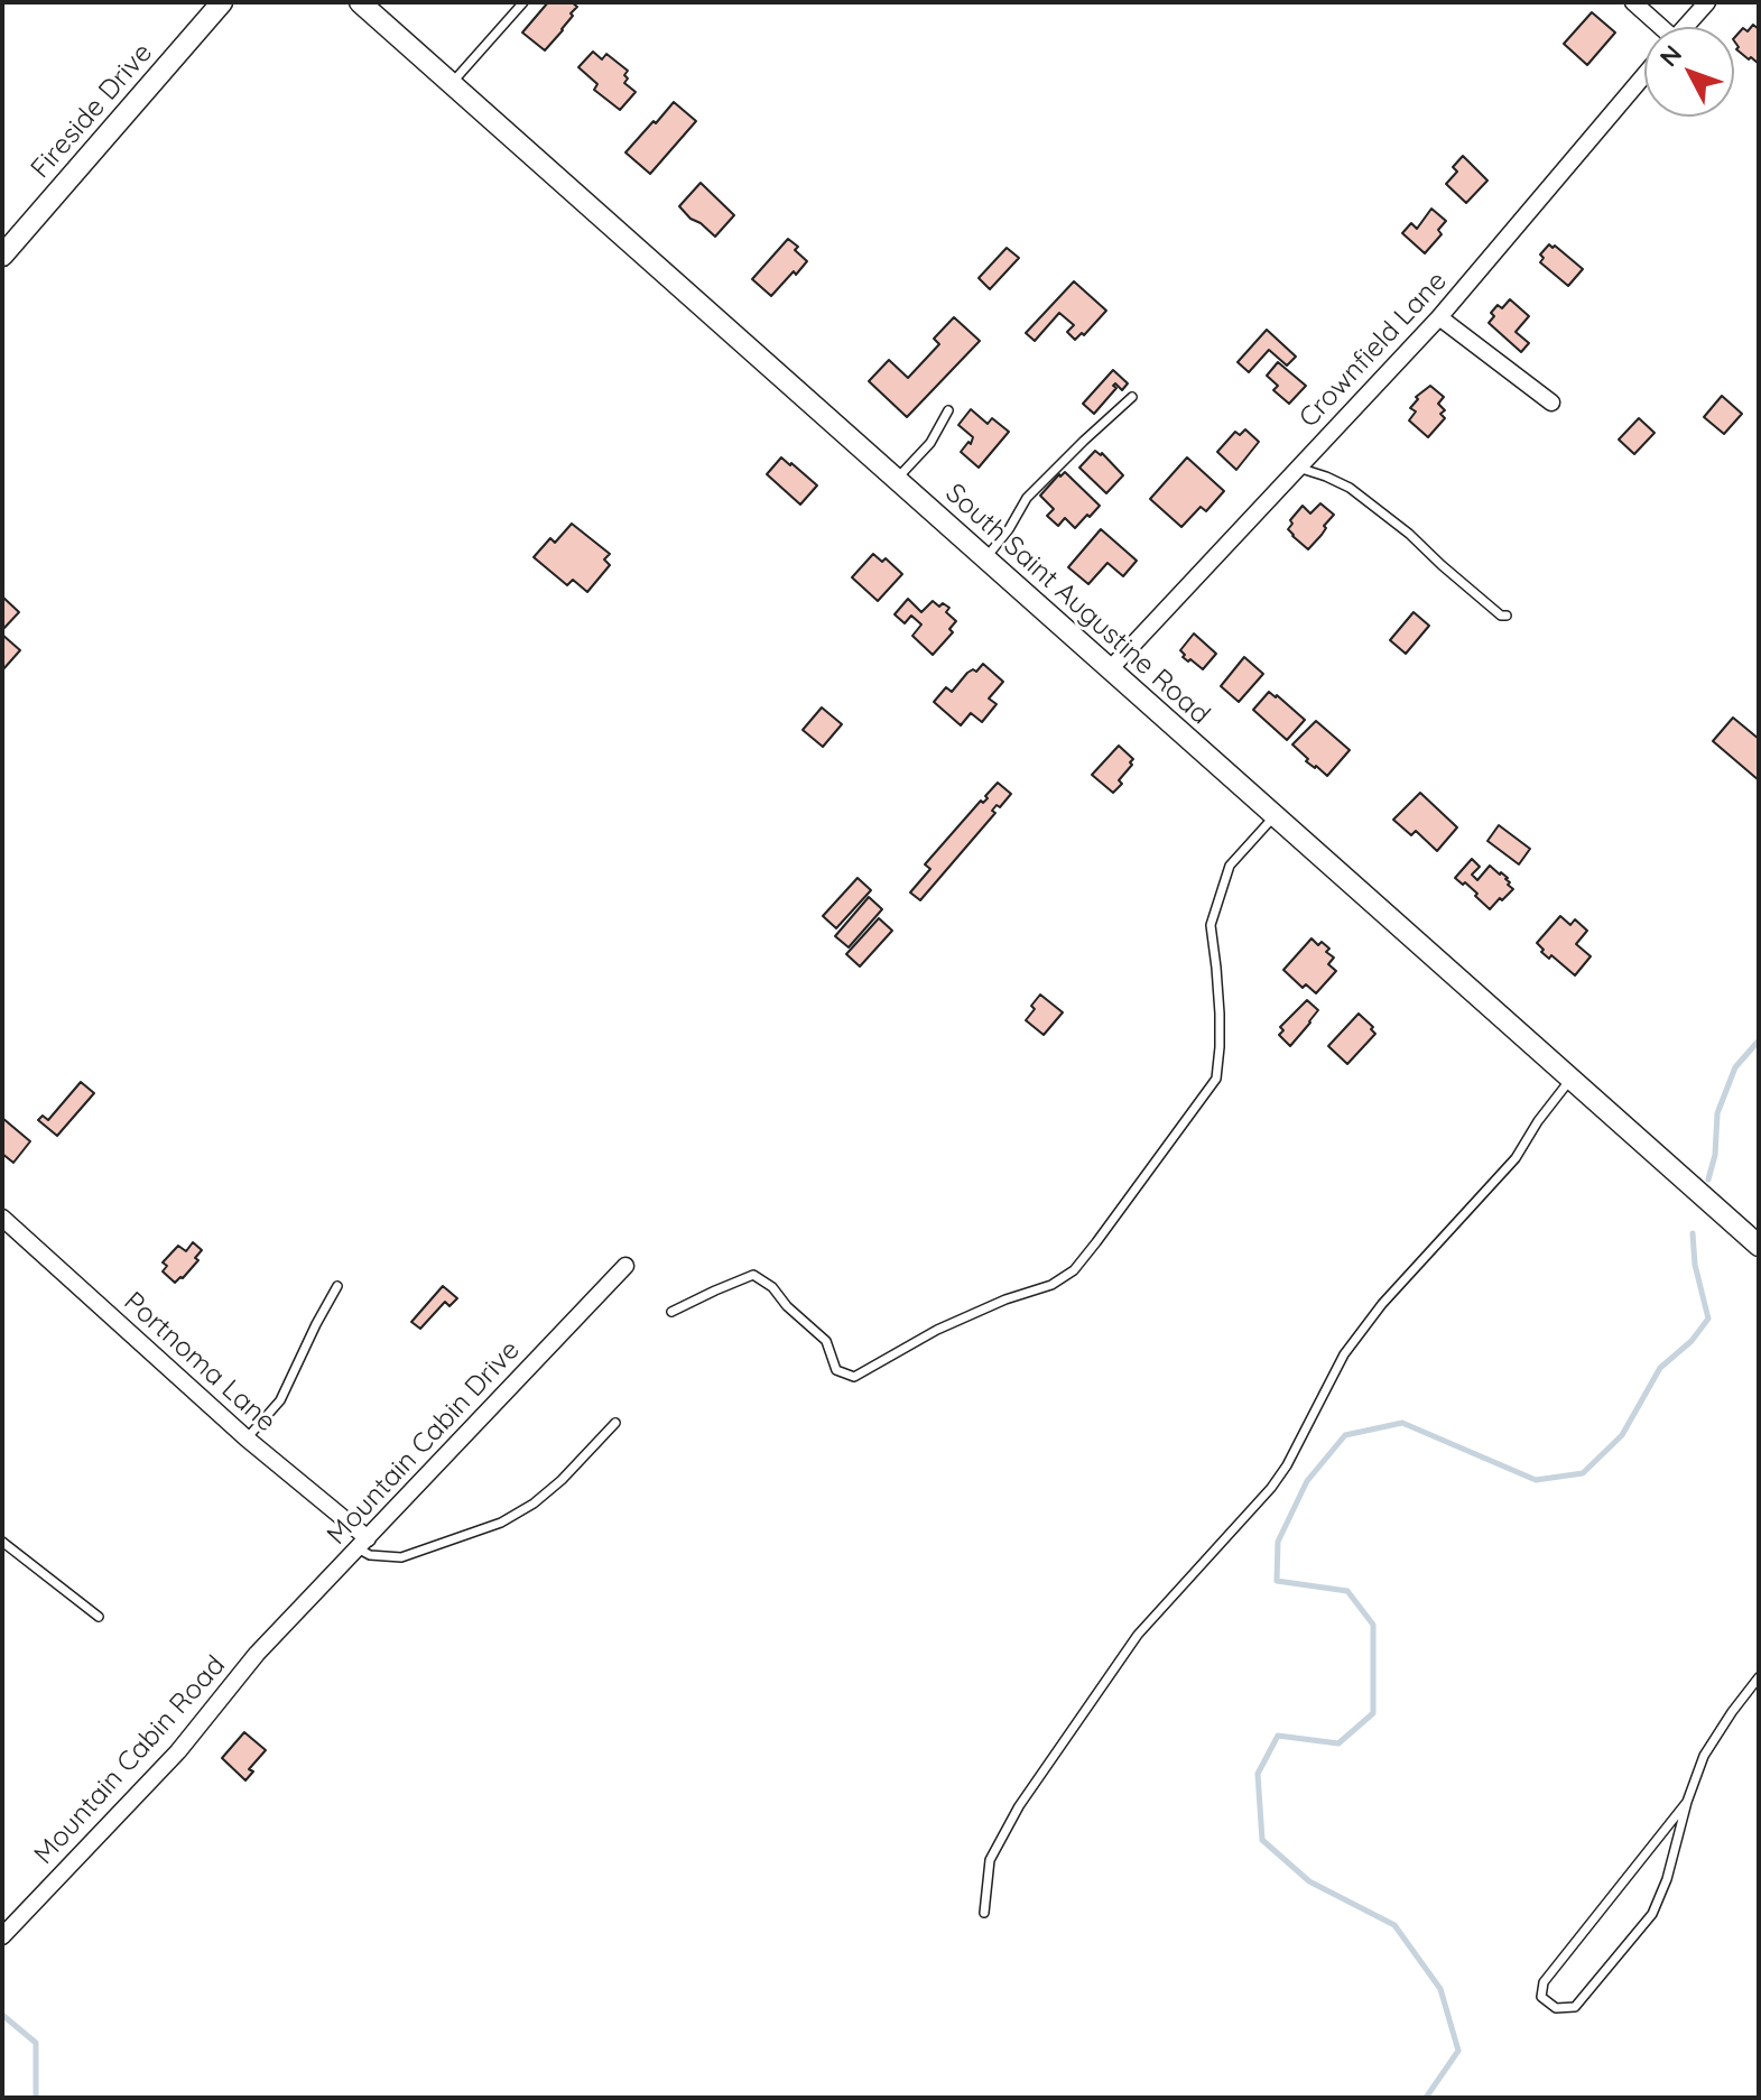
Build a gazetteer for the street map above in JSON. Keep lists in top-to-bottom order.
{
  "streets": {
    "street": [
      "Fireside Drive",
      "Crownfield Lane",
      "South Saint Augustine Road",
      "Portnoma Lane",
      "Mountain Cabin Drive",
      "Mountain Cabin Road"
    ]
  },
  "crossings": [
    ["Crownfield Lane", "South Saint Augustine Road"],
    ["Portnoma Lane", "Mountain Cabin Drive"],
    ["Mountain Cabin Drive", "Mountain Cabin Road"]
  ],
  "north": "top left"
}
